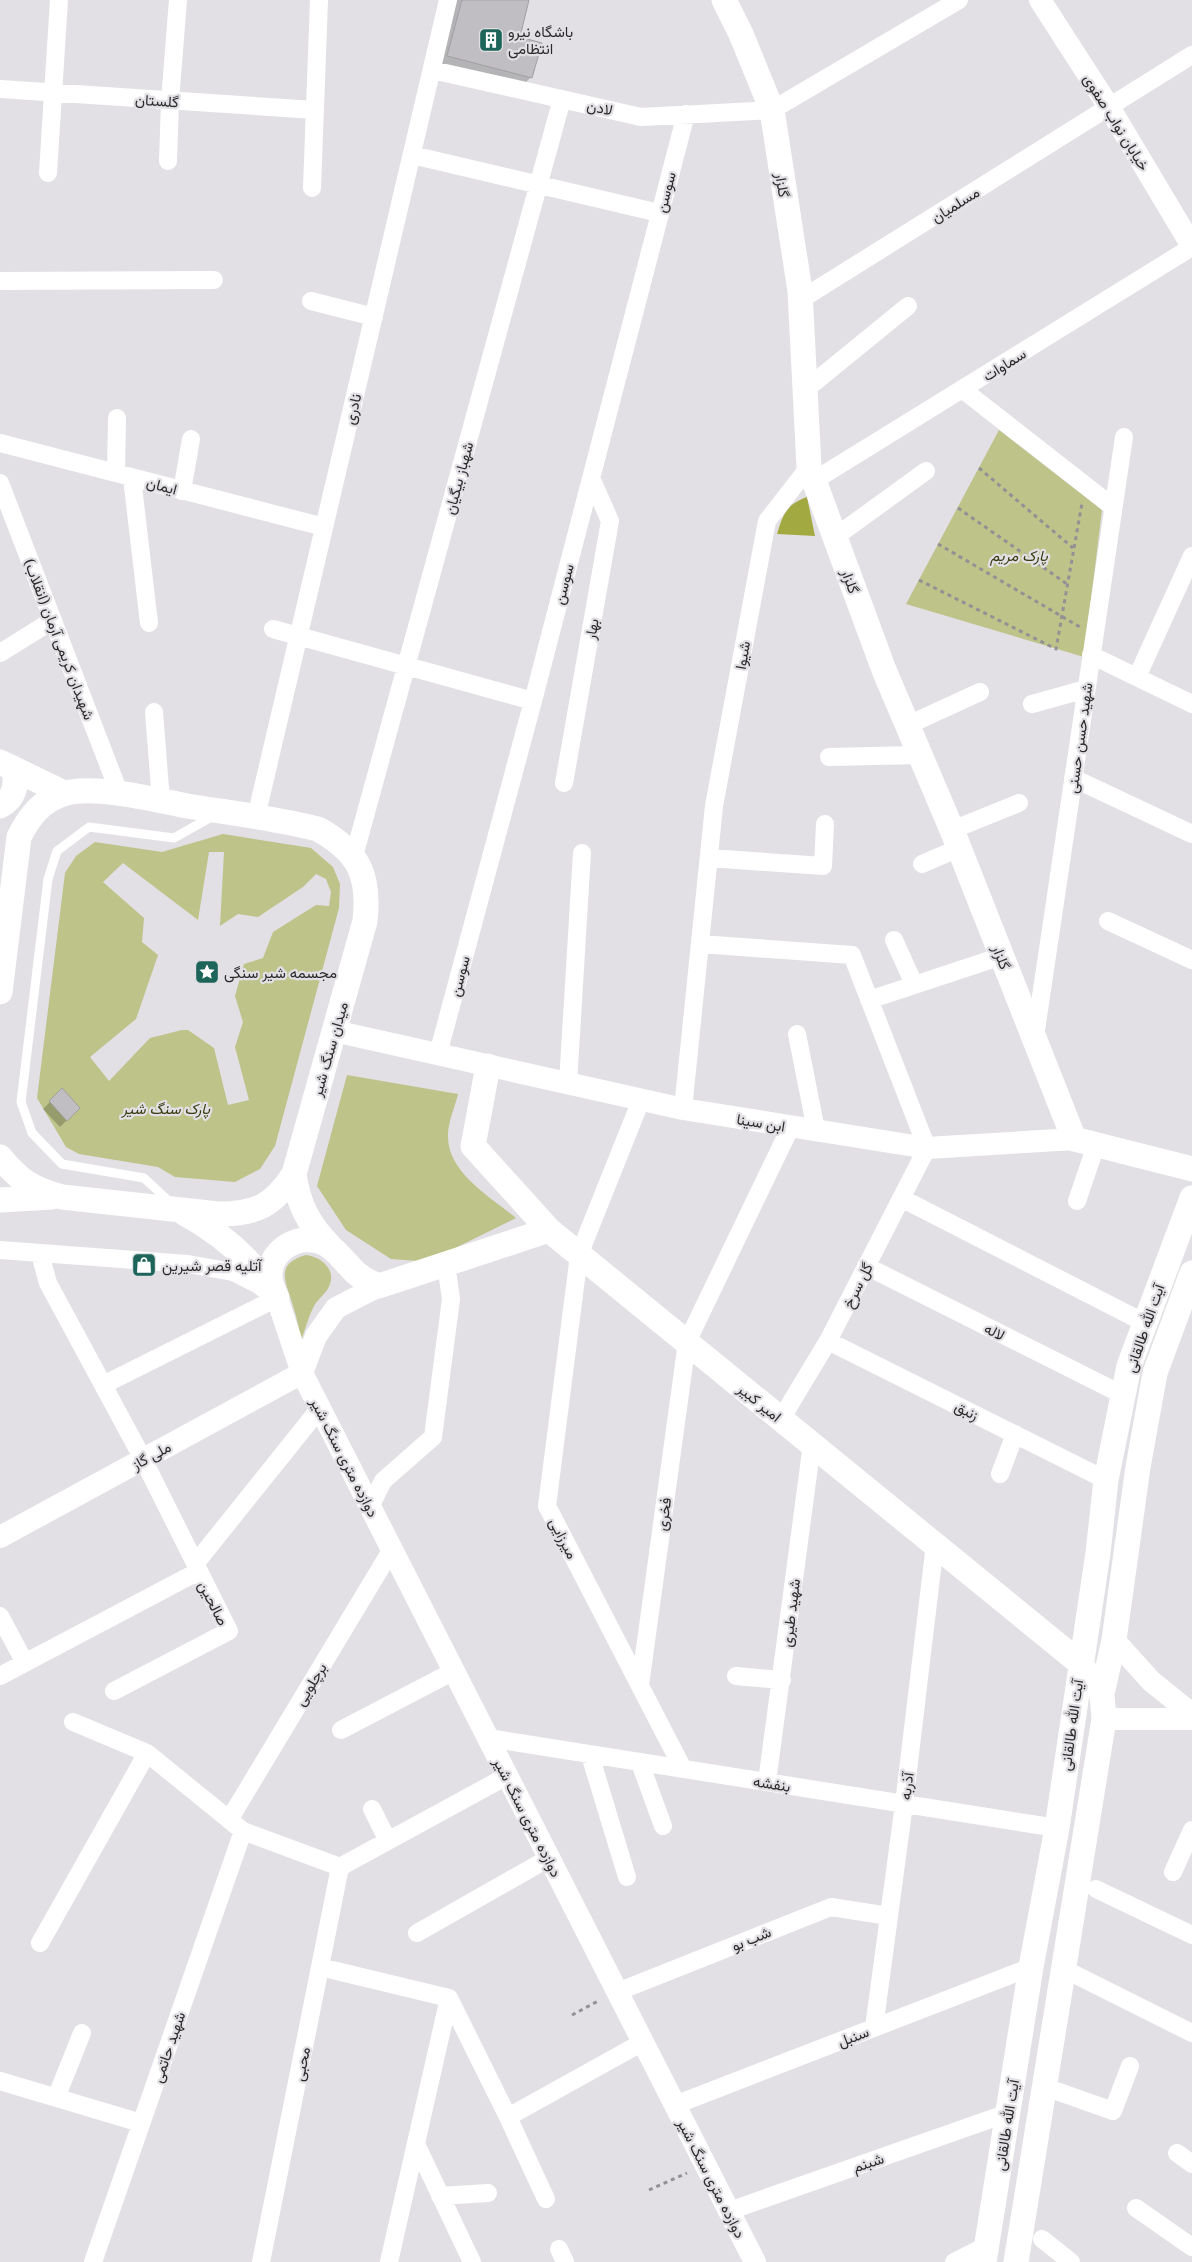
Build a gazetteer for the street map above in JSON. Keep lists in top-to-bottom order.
{
  "streets": {
    "main road": [
      "گلزار",
      "میدان سنگ شیر",
      "ابن سینا",
      "آیت الله طالقانی",
      "امیر کبیر"
    ],
    "street": [
      "گلستان",
      "لادن",
      "خیابان نواب صفوی",
      "سوسن",
      "مسلمیان",
      "سماوات",
      "نادری",
      "شهباز بیگیان",
      "ایمان",
      "بهار",
      "شهیدان کریمی آرمان (انقلاب)",
      "شیوا",
      "شهید حسن حسنی",
      "گل سرخ",
      "لاله",
      "زنبق",
      "ملی گاز",
      "دوازده متری سنگ شیر",
      "فخری",
      "میرزایی",
      "صالحین",
      "شهید طیری",
      "برچلویی",
      "بنفشه",
      "آذربه",
      "شب بو",
      "سنبل",
      "شهید حاتمی",
      "محبی",
      "شبنم"
    ]
  },
  "crossings": [
    ["لادن", "گلزار"],
    ["لادن", "سوسن"],
    ["لادن", "نادری"],
    ["لادن", "شهباز بیگیان"],
    ["خیابان نواب صفوی", "مسلمیان"],
    ["خیابان نواب صفوی", "سماوات"],
    ["گلزار", "مسلمیان"],
    ["گلزار", "سماوات"],
    ["گلزار", "شیوا"],
    ["گلزار", "شهید حسن حسنی"],
    ["گلزار", "ابن سینا"],
    ["سوسن", "بهار"],
    ["سوسن", "ابن سینا"],
    ["سماوات", "شیوا"],
    ["نادری", "ایمان"],
    ["نادری", "میدان سنگ شیر"],
    ["شهباز بیگیان", "میدان سنگ شیر"],
    ["شهیدان کریمی آرمان (انقلاب)", "میدان سنگ شیر"],
    ["شیوا", "ابن سینا"],
    ["میدان سنگ شیر", "ابن سینا"],
    ["ابن سینا", "گل سرخ"],
    ["ابن سینا", "امیر کبیر"],
    ["ابن سینا", "فخری"],
    ["ابن سینا", "میرزایی"],
    ["گل سرخ", "لاله"],
    ["گل سرخ", "امیر کبیر"],
    ["گل سرخ", "زنبق"],
    ["آیت الله طالقانی", "لاله"],
    ["آیت الله طالقانی", "امیر کبیر"],
    ["آیت الله طالقانی", "زنبق"],
    ["آیت الله طالقانی", "بنفشه"],
    ["آیت الله طالقانی", "سنبل"],
    ["آیت الله طالقانی", "شبنم"],
    ["امیر کبیر", "فخری"],
    ["امیر کبیر", "میرزایی"],
    ["امیر کبیر", "شهید طیری"],
    ["امیر کبیر", "آذربه"],
    ["ملی گاز", "دوازده متری سنگ شیر"],
    ["ملی گاز", "صالحین"],
    ["دوازده متری سنگ شیر", "برچلویی"],
    ["دوازده متری سنگ شیر", "بنفشه"],
    ["دوازده متری سنگ شیر", "شب بو"],
    ["دوازده متری سنگ شیر", "سنبل"],
    ["دوازده متری سنگ شیر", "شبنم"],
    ["فخری", "میرزایی"],
    ["میرزایی", "بنفشه"],
    ["شهید طیری", "بنفشه"],
    ["بنفشه", "آذربه"],
    ["آذربه", "شب بو"],
    ["آذربه", "سنبل"]
  ],
  "parks": ["پارک مریم", "پارک سنگ شیر"],
  "places": {
    "building": ["باشگاه نیرو انتظامی"],
    "place": ["مجسمه شیر سنگی"],
    "shop": ["آتلیه قصر شیرین"]
  }
}
